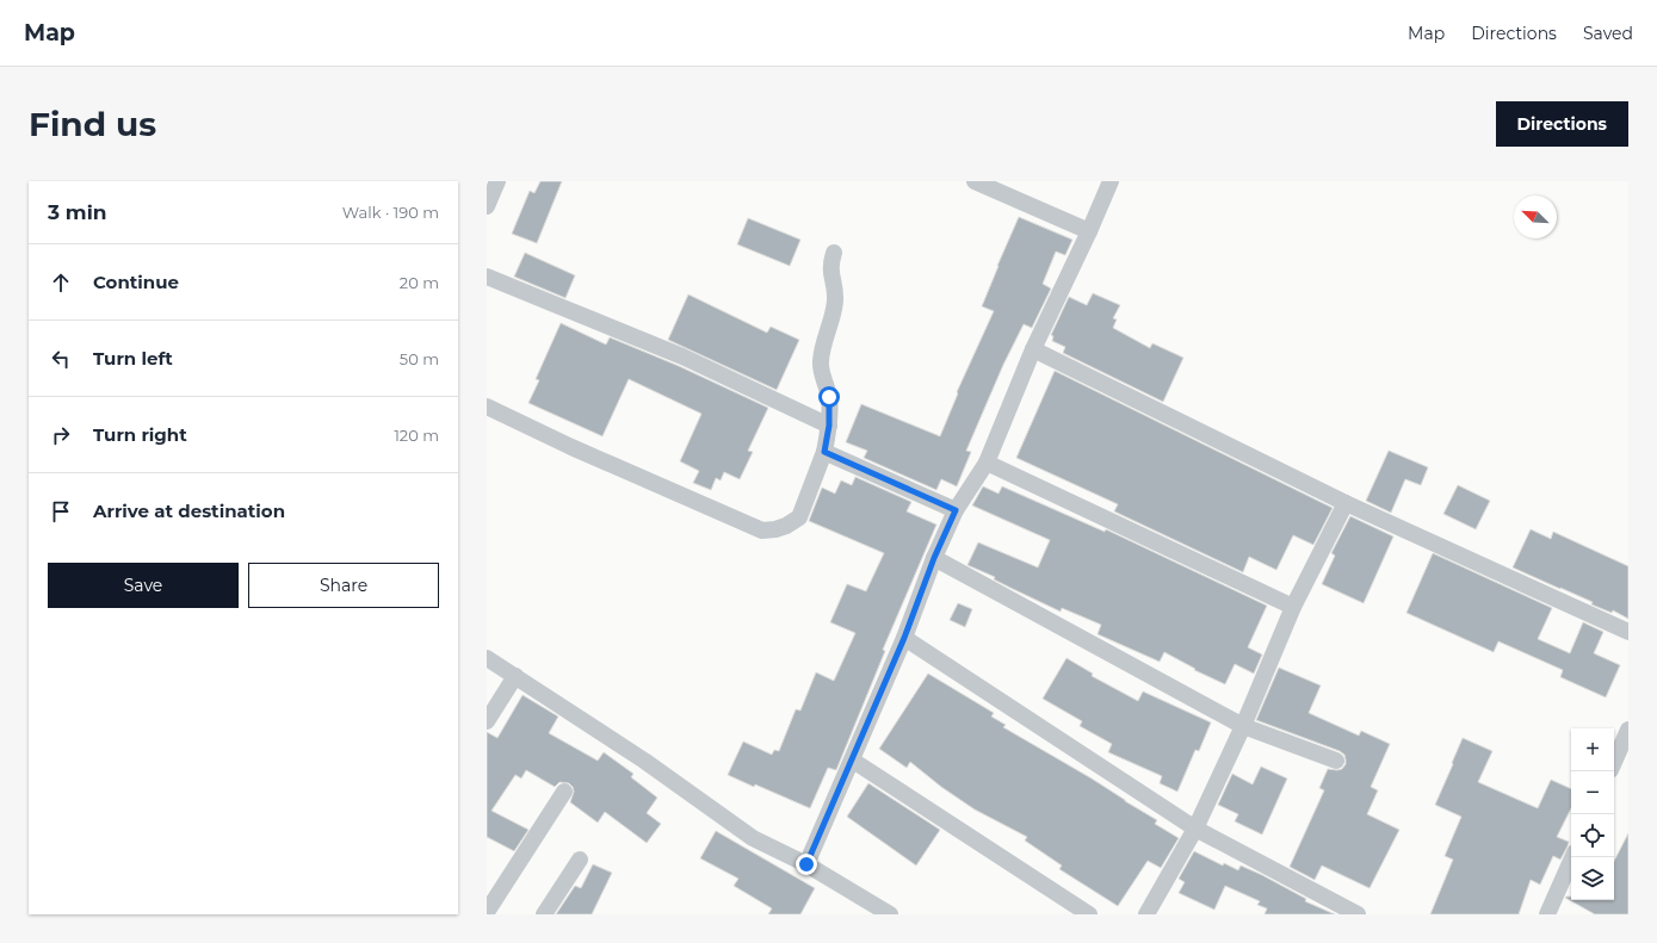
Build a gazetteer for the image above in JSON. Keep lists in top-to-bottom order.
{
  "north": "top left",
  "page": {
    "header": "Map",
    "nav": ["Map", "Directions", "Saved"],
    "buttons": [
      "Directions",
      ["Save", "Share"]
    ],
    "title": "Find us",
    "heading": ["3 min", "Walk · 190 m"],
    "list": [
      ["Continue", "20 m"],
      ["Turn left", "50 m"],
      ["Turn right", "120 m"],
      "Arrive at destination"
    ],
    "map_buttons": ["+", "−"]
  }
}
